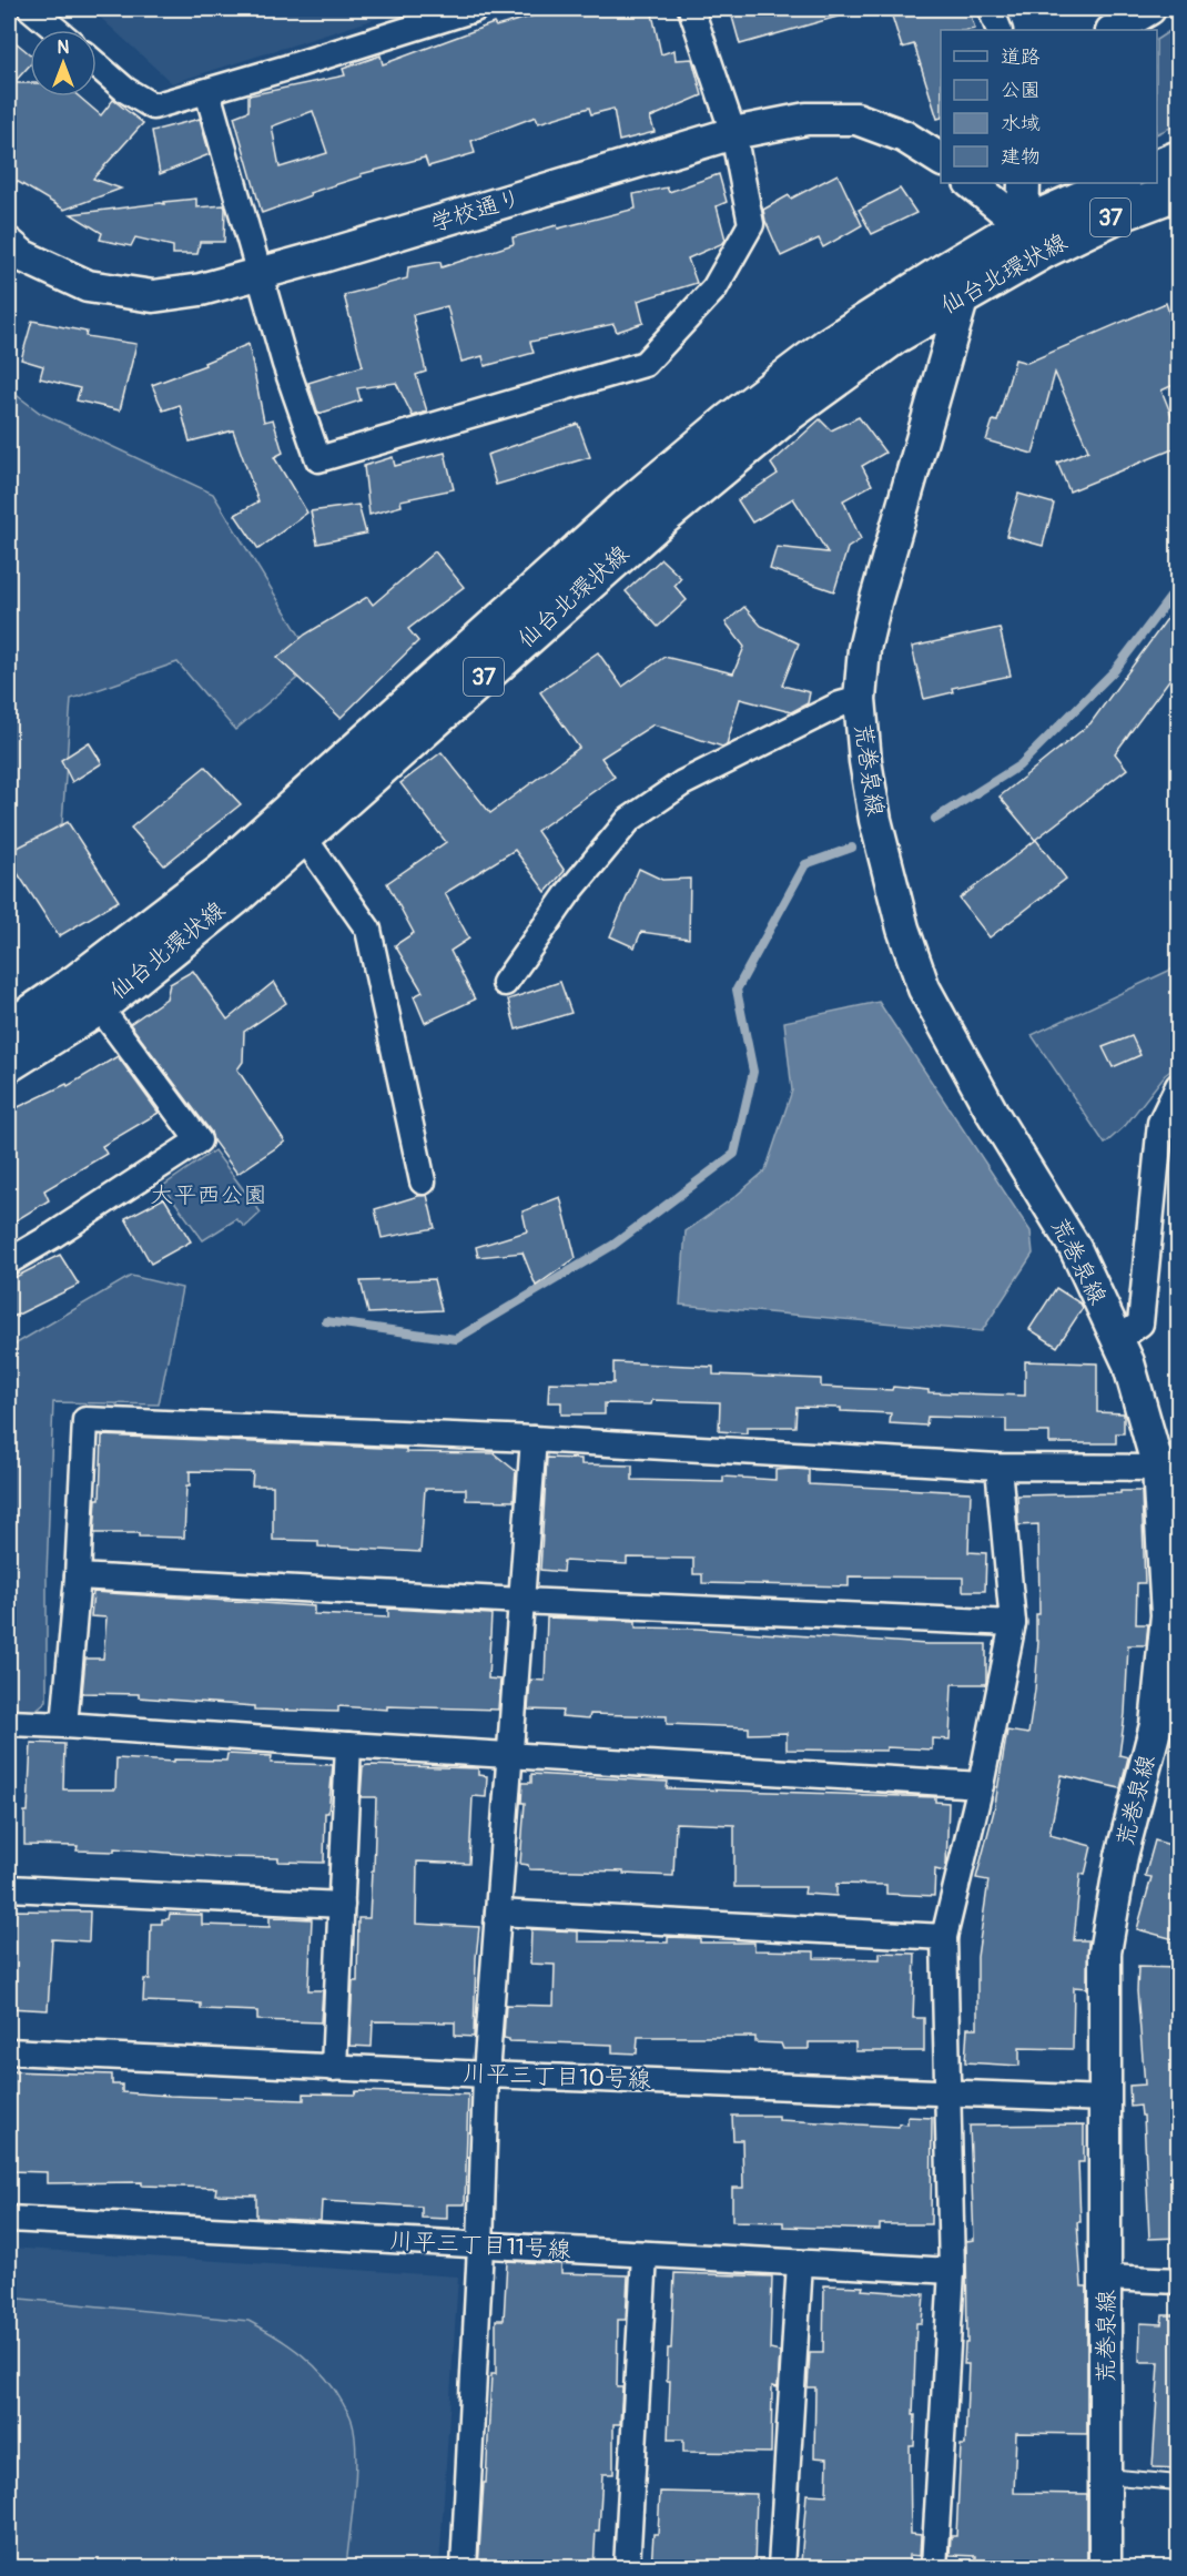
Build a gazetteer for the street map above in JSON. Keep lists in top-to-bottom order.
{
  "streets": {
    "main road": ["37", "仙台北環状線"],
    "street": [
      "学校通り",
      "荒巻泉線",
      "川平三丁目10号線",
      "川平三丁目11号線"
    ]
  },
  "crossings": [
    ["仙台北環状線", "荒巻泉線"],
    ["荒巻泉線", "川平三丁目10号線"]
  ],
  "parks": ["大平西公園"],
  "legend": [
    "道路",
    "公園",
    "水域",
    "建物"
  ],
  "north": "top"
}
